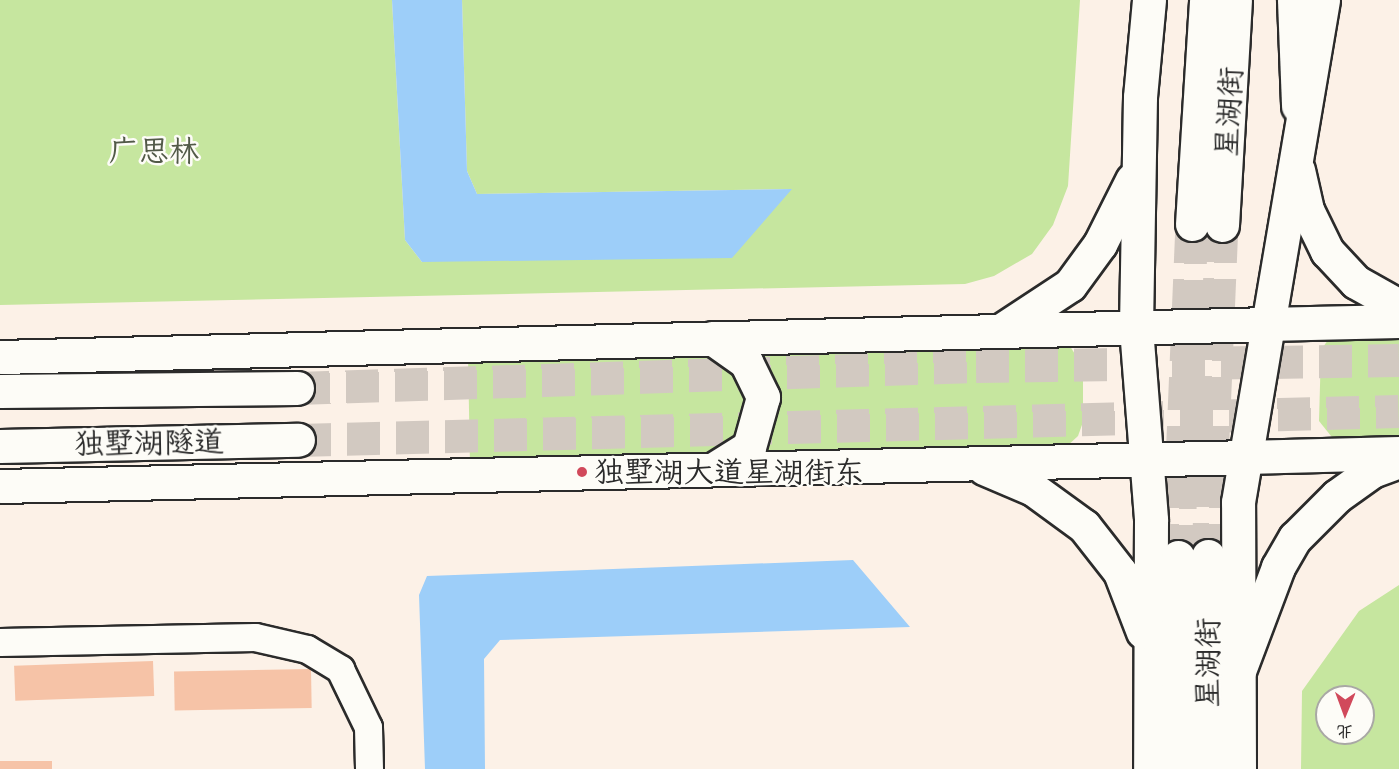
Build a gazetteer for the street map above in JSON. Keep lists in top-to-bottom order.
{
  "streets": {
    "main road": ["星湖街", "独墅湖隧道"]
  },
  "parks": ["广思林"],
  "places": ["独墅湖大道星湖街东"],
  "north": "bottom"
}
